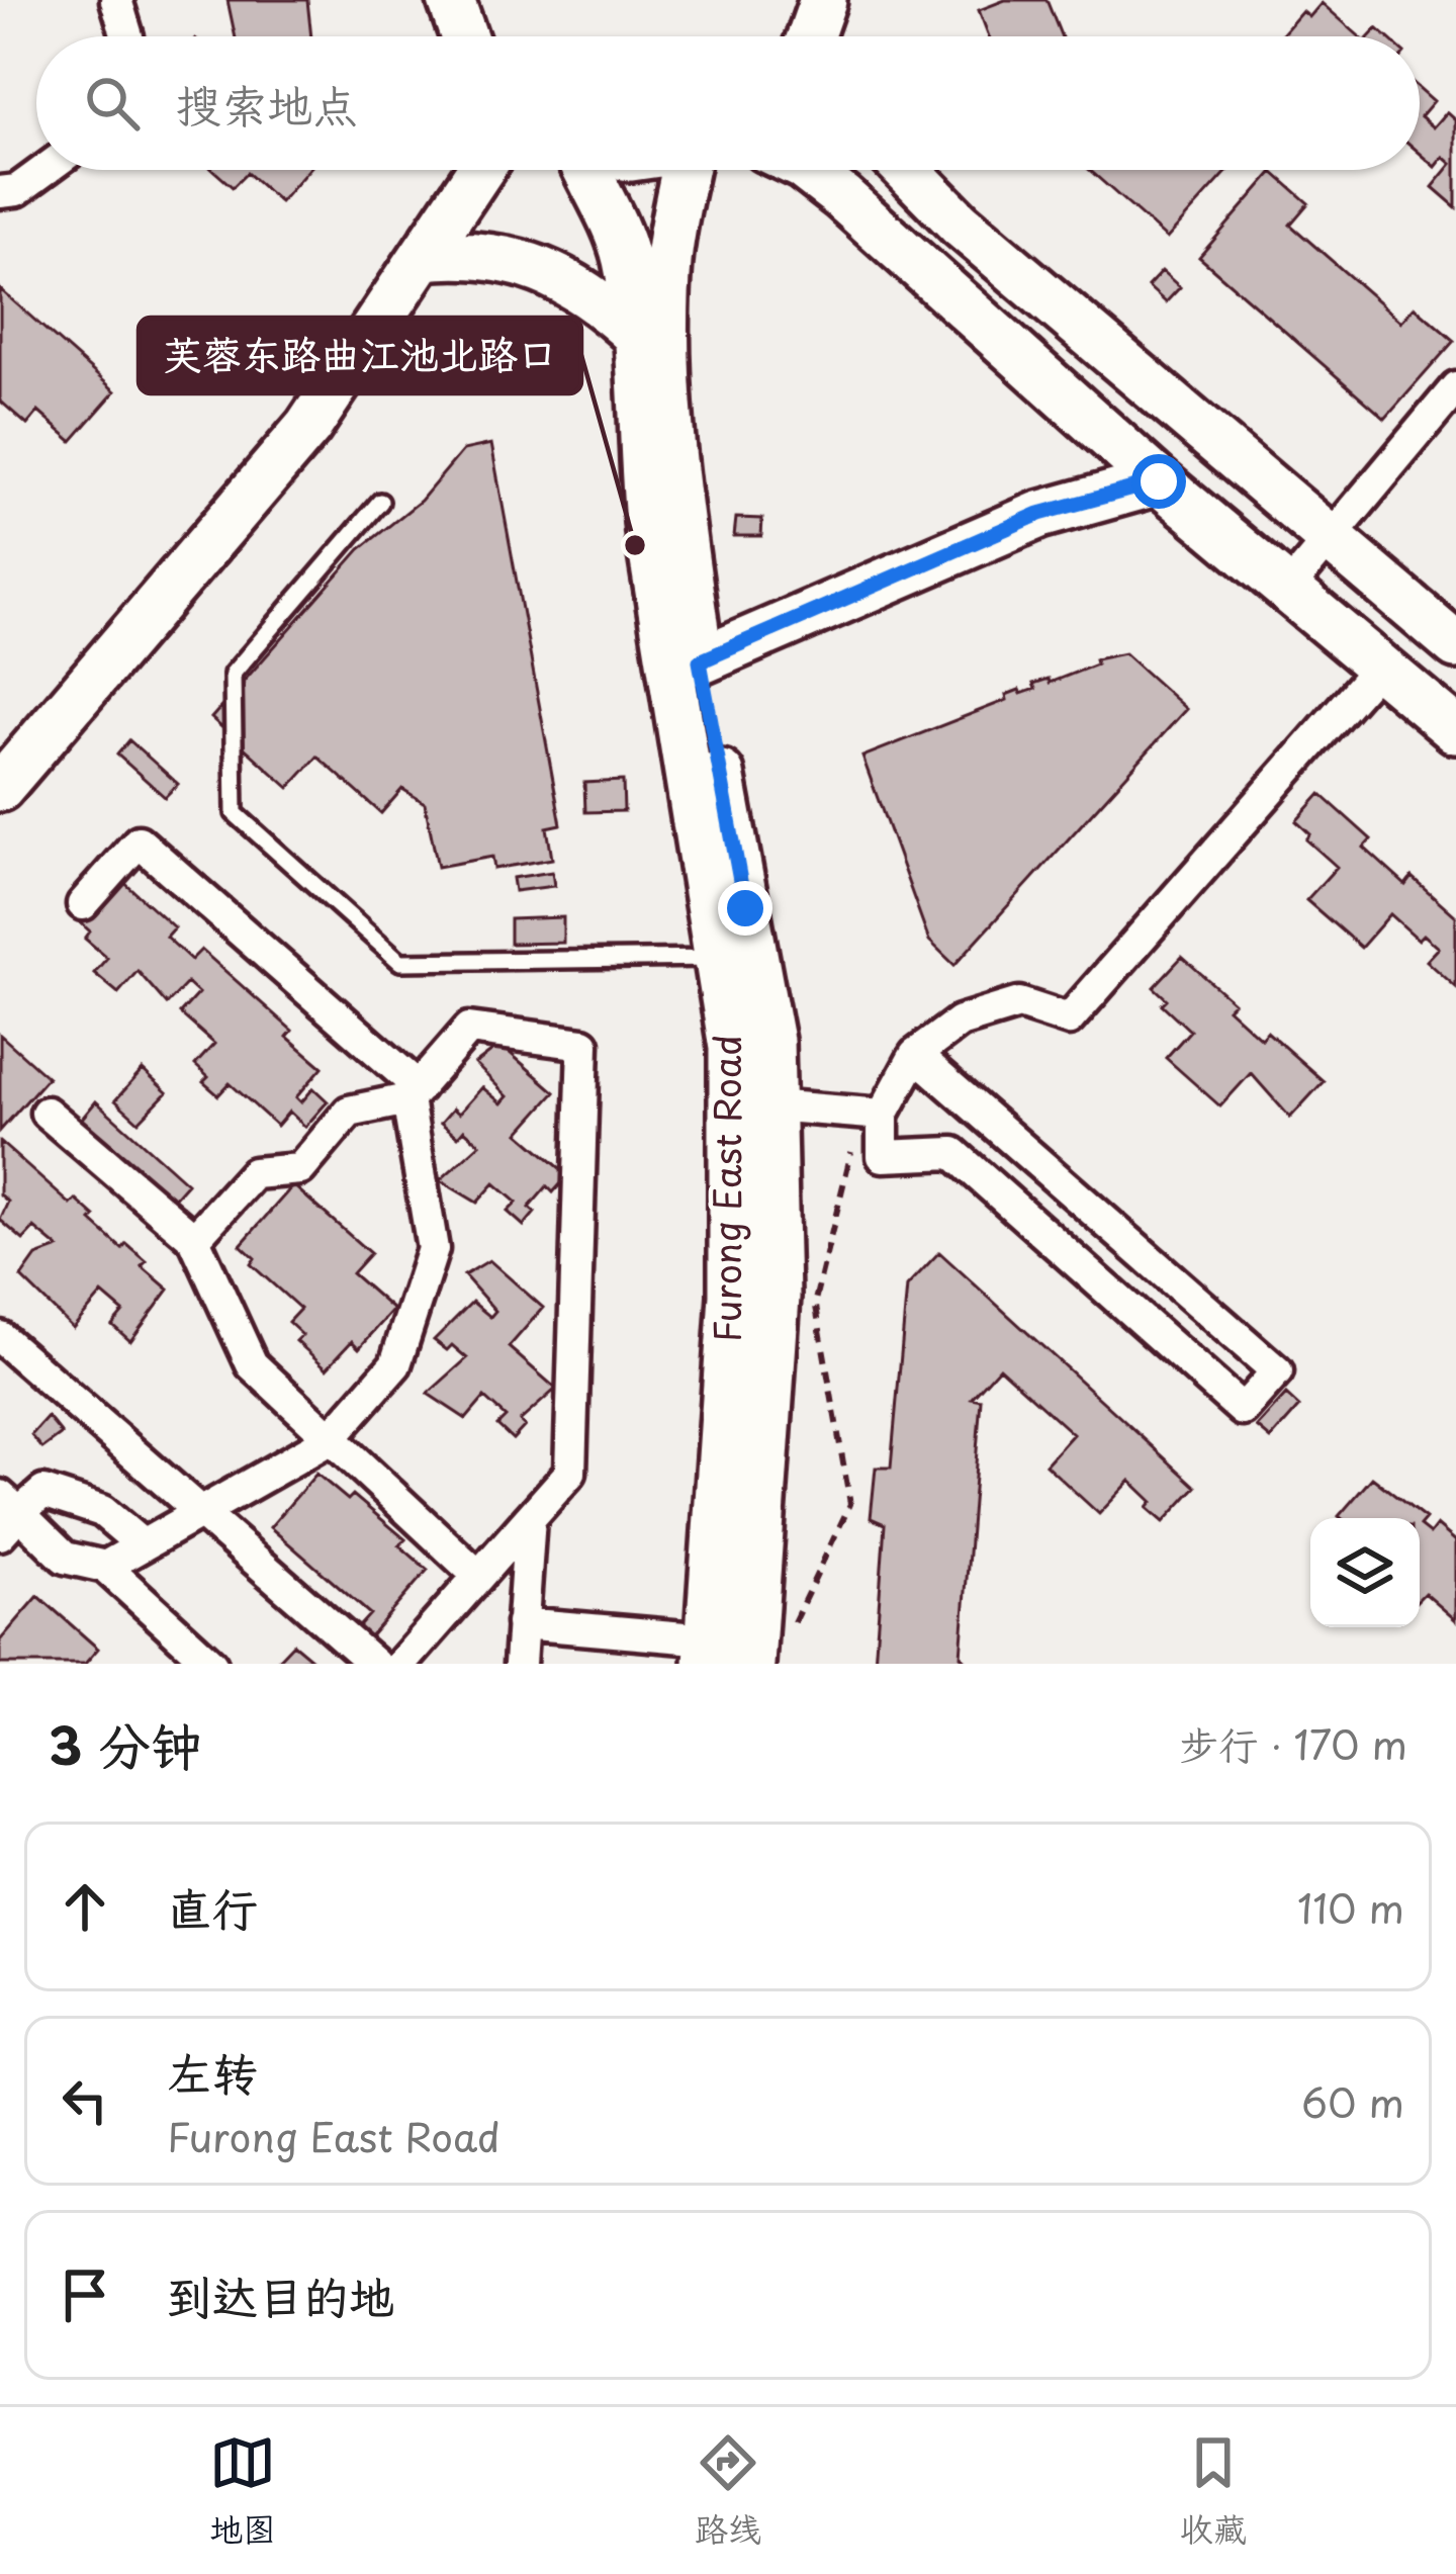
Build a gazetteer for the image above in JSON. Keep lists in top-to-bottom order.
{
  "streets": {
    "main road": ["Furong East Road"]
  },
  "places": ["芙蓉东路曲江池北路口"],
  "page": {
    "search": "搜索地点",
    "heading": ["3 分钟", "步行 · 170 m"],
    "list": [
      ["直行", "110 m"],
      ["左转", "Furong East Road", "60 m"],
      "到达目的地"
    ],
    "nav": ["地图", "路线", "收藏"]
  }
}
